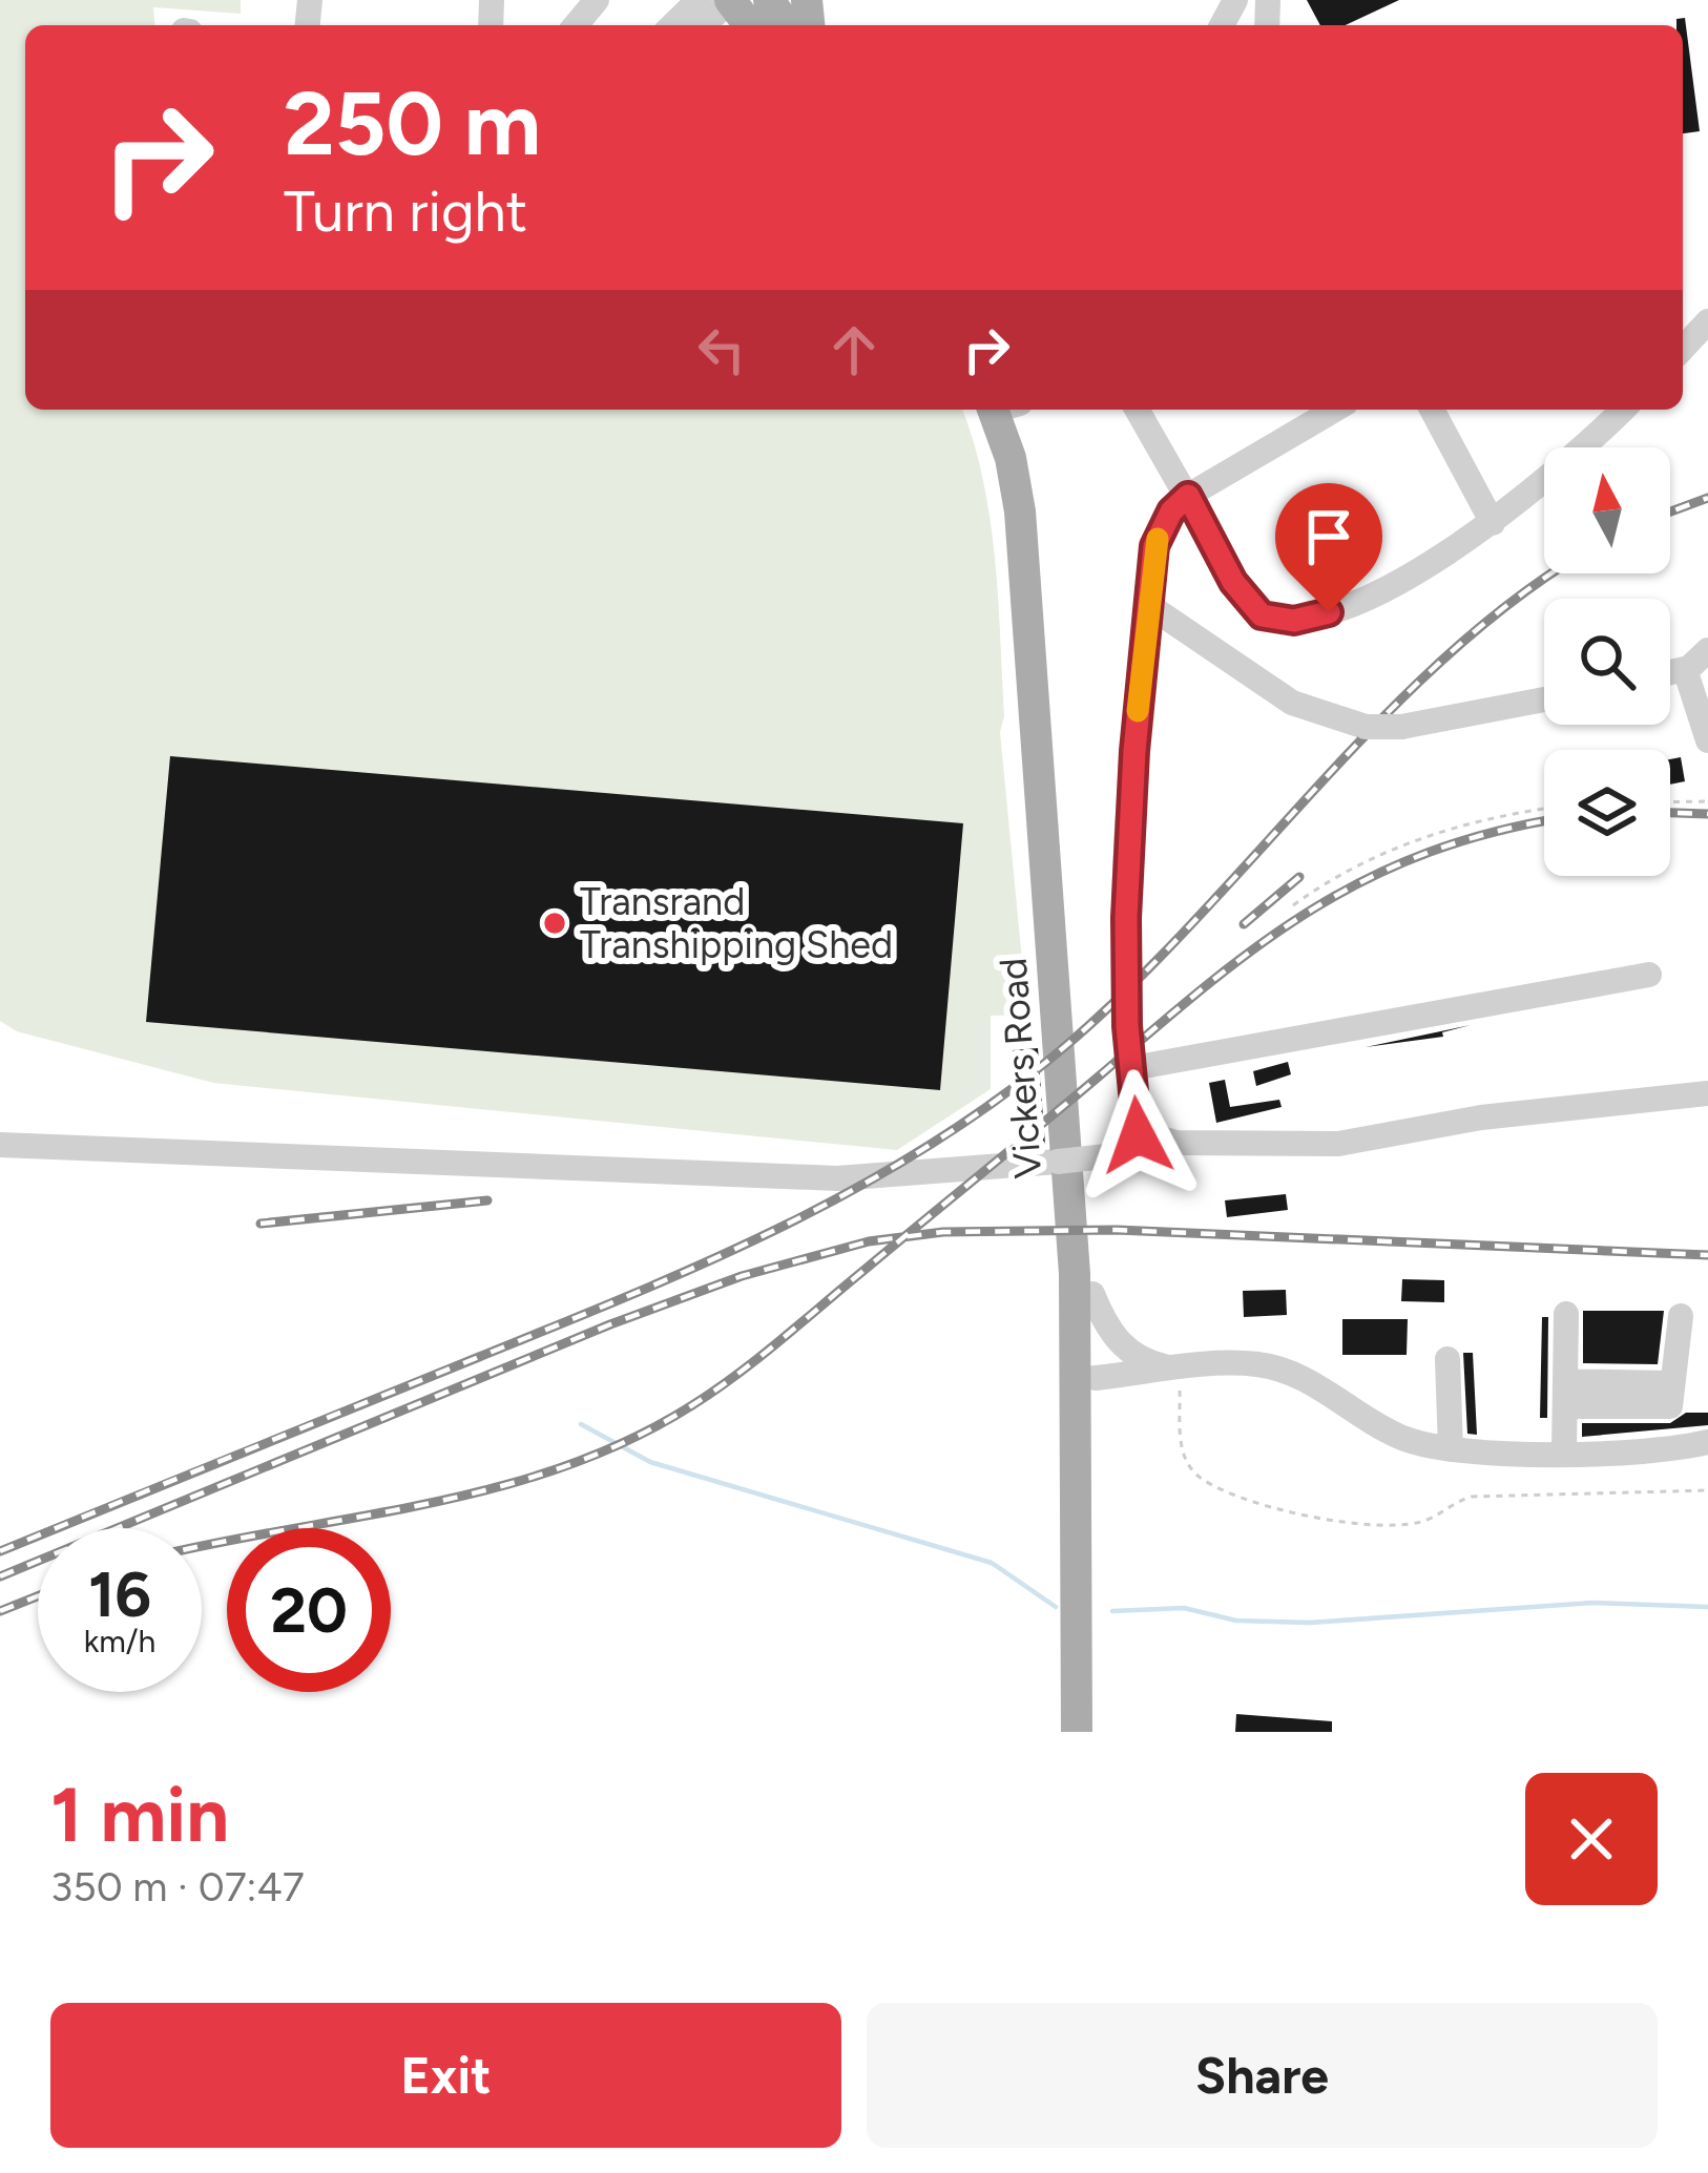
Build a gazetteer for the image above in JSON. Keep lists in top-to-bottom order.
{
  "streets": {
    "main road": ["Vickers Road"]
  },
  "places": ["Transrand Transhipping Shed"],
  "north": "top",
  "page": {
    "turn": ["250 m", "Turn right"],
    "speed": "16 km/h",
    "limit": "20",
    "heading": ["1 min", "350 m · 07:47"],
    "buttons": ["Exit", "Share"]
  }
}
